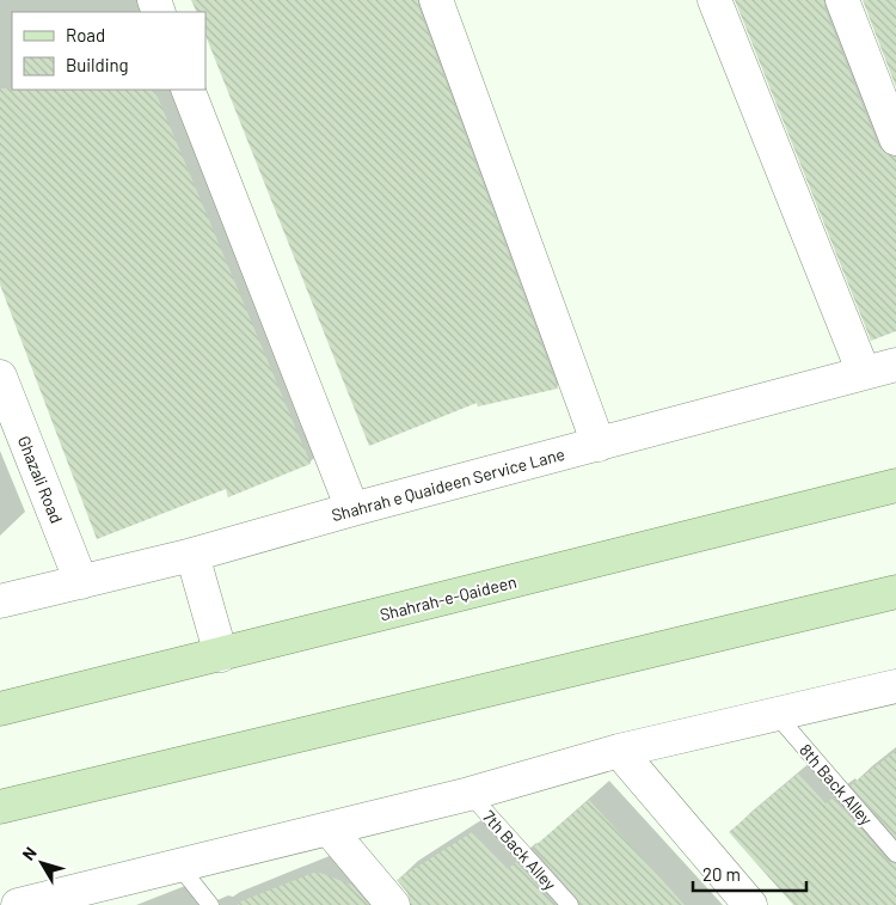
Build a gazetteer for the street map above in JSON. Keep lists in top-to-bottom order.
{
  "streets": {
    "main road": ["Shahrah-e-Qaideen"],
    "street": ["Ghazali Road", "Shahrah e Quaideen Service Lane"],
    "lane": ["8th Back Alley", "7th Back Alley"]
  },
  "crossings": [
    ["Ghazali Road", "Shahrah e Quaideen Service Lane"]
  ],
  "legend": ["Road", "Building"],
  "scale_bar": "20 m",
  "north": "top left"
}
